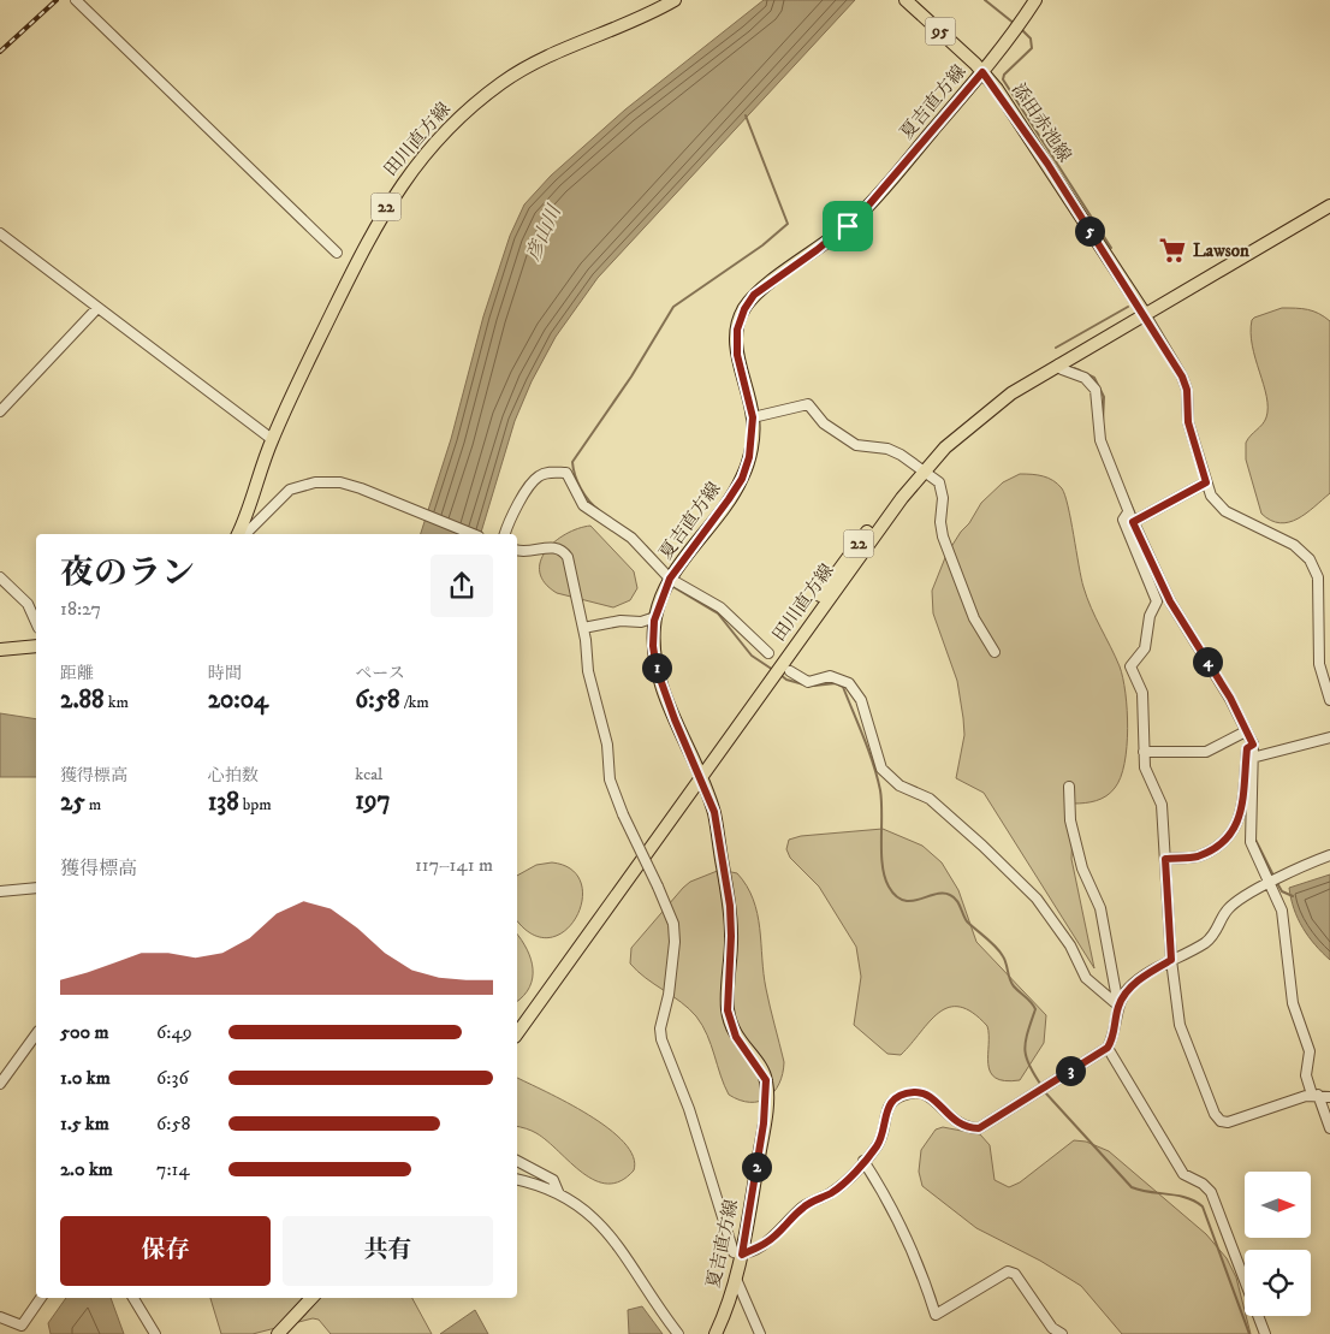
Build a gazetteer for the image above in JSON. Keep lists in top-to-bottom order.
{
  "streets": {
    "main road": [
      "95",
      "夏吉直方線",
      "添田赤池線",
      "田川直方線",
      "22"
    ]
  },
  "crossings": [
    ["夏吉直方線", "添田赤池線"],
    ["夏吉直方線", "田川直方線"],
    ["添田赤池線", "田川直方線"]
  ],
  "water": ["彦山川"],
  "places": {
    "supermarket": ["Lawson"]
  },
  "north": "right",
  "page": {
    "pins": [
      "5",
      "4",
      "1",
      "3",
      "2"
    ],
    "heading": ["夜のラン", "18:27"],
    "stats": [
      ["距離", "2.88 km"],
      ["時間", "20:04"],
      ["ペース", "6:58 /km"],
      ["獲得標高", "25 m"],
      ["心拍数", "138 bpm"],
      ["kcal", "197"]
    ],
    "chart": ["獲得標高", "117–141 m"],
    "list": [
      {
        "name": "500 m",
        "note": "6:49"
      },
      {
        "name": "1.0 km",
        "note": "6:36"
      },
      {
        "name": "1.5 km",
        "note": "6:58"
      },
      {
        "name": "2.0 km",
        "note": "7:14"
      }
    ],
    "buttons": ["保存", "共有"]
  }
}
